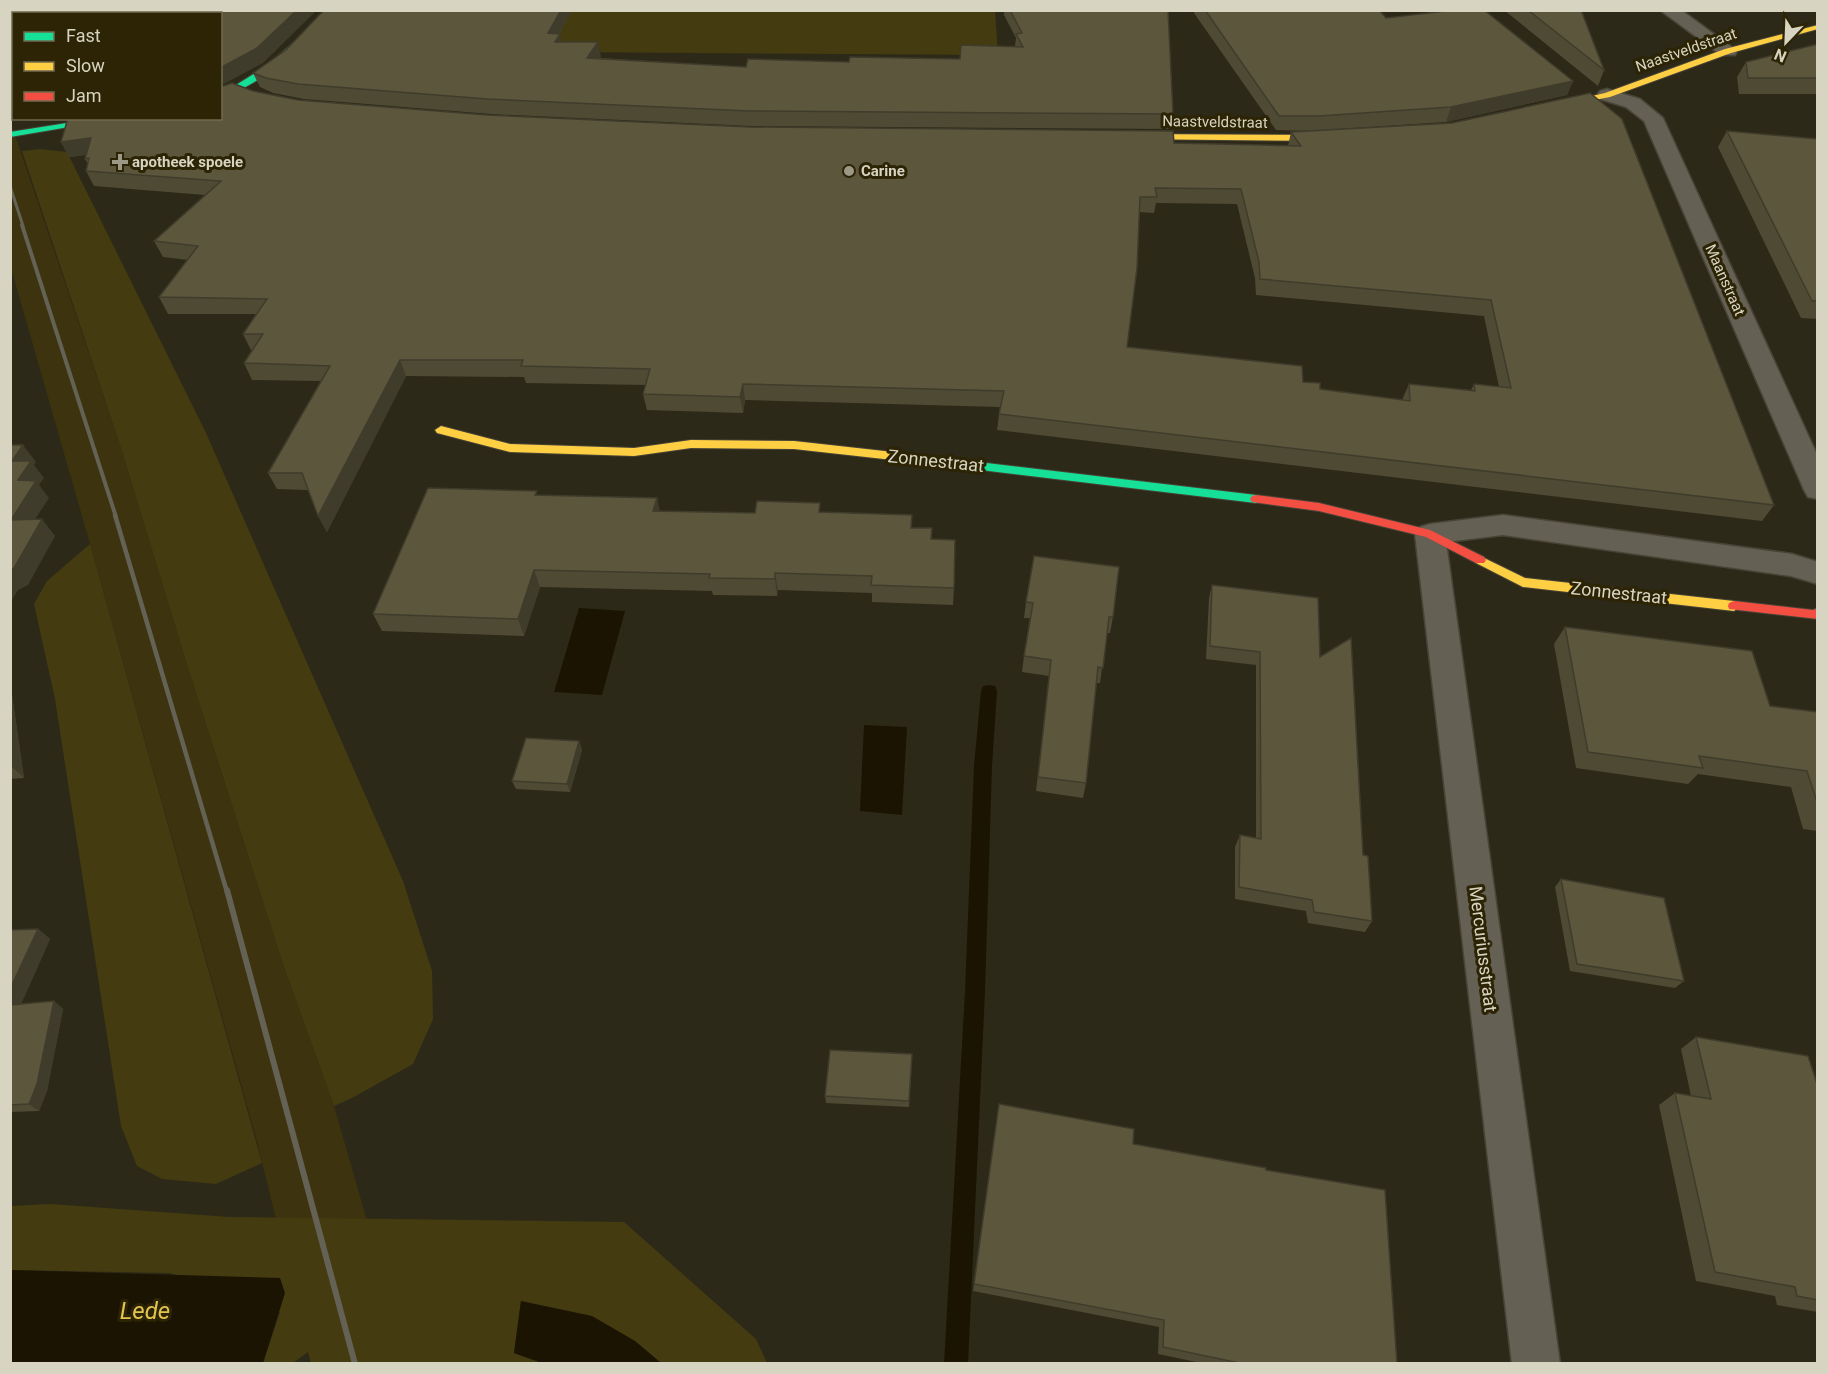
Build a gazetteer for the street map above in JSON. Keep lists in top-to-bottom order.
{
  "streets": {
    "street": [
      "Naastveldstraat",
      "Maanstraat",
      "Zonnestraat",
      "Mercuriusstraat"
    ]
  },
  "crossings": [
    ["Naastveldstraat", "Maanstraat"],
    ["Zonnestraat", "Mercuriusstraat"]
  ],
  "water": ["Lede"],
  "places": {
    "health": ["apotheek spoele"],
    "other": ["Carine"]
  },
  "legend": ["Fast", "Slow", "Jam"],
  "north": "bottom left"
}
